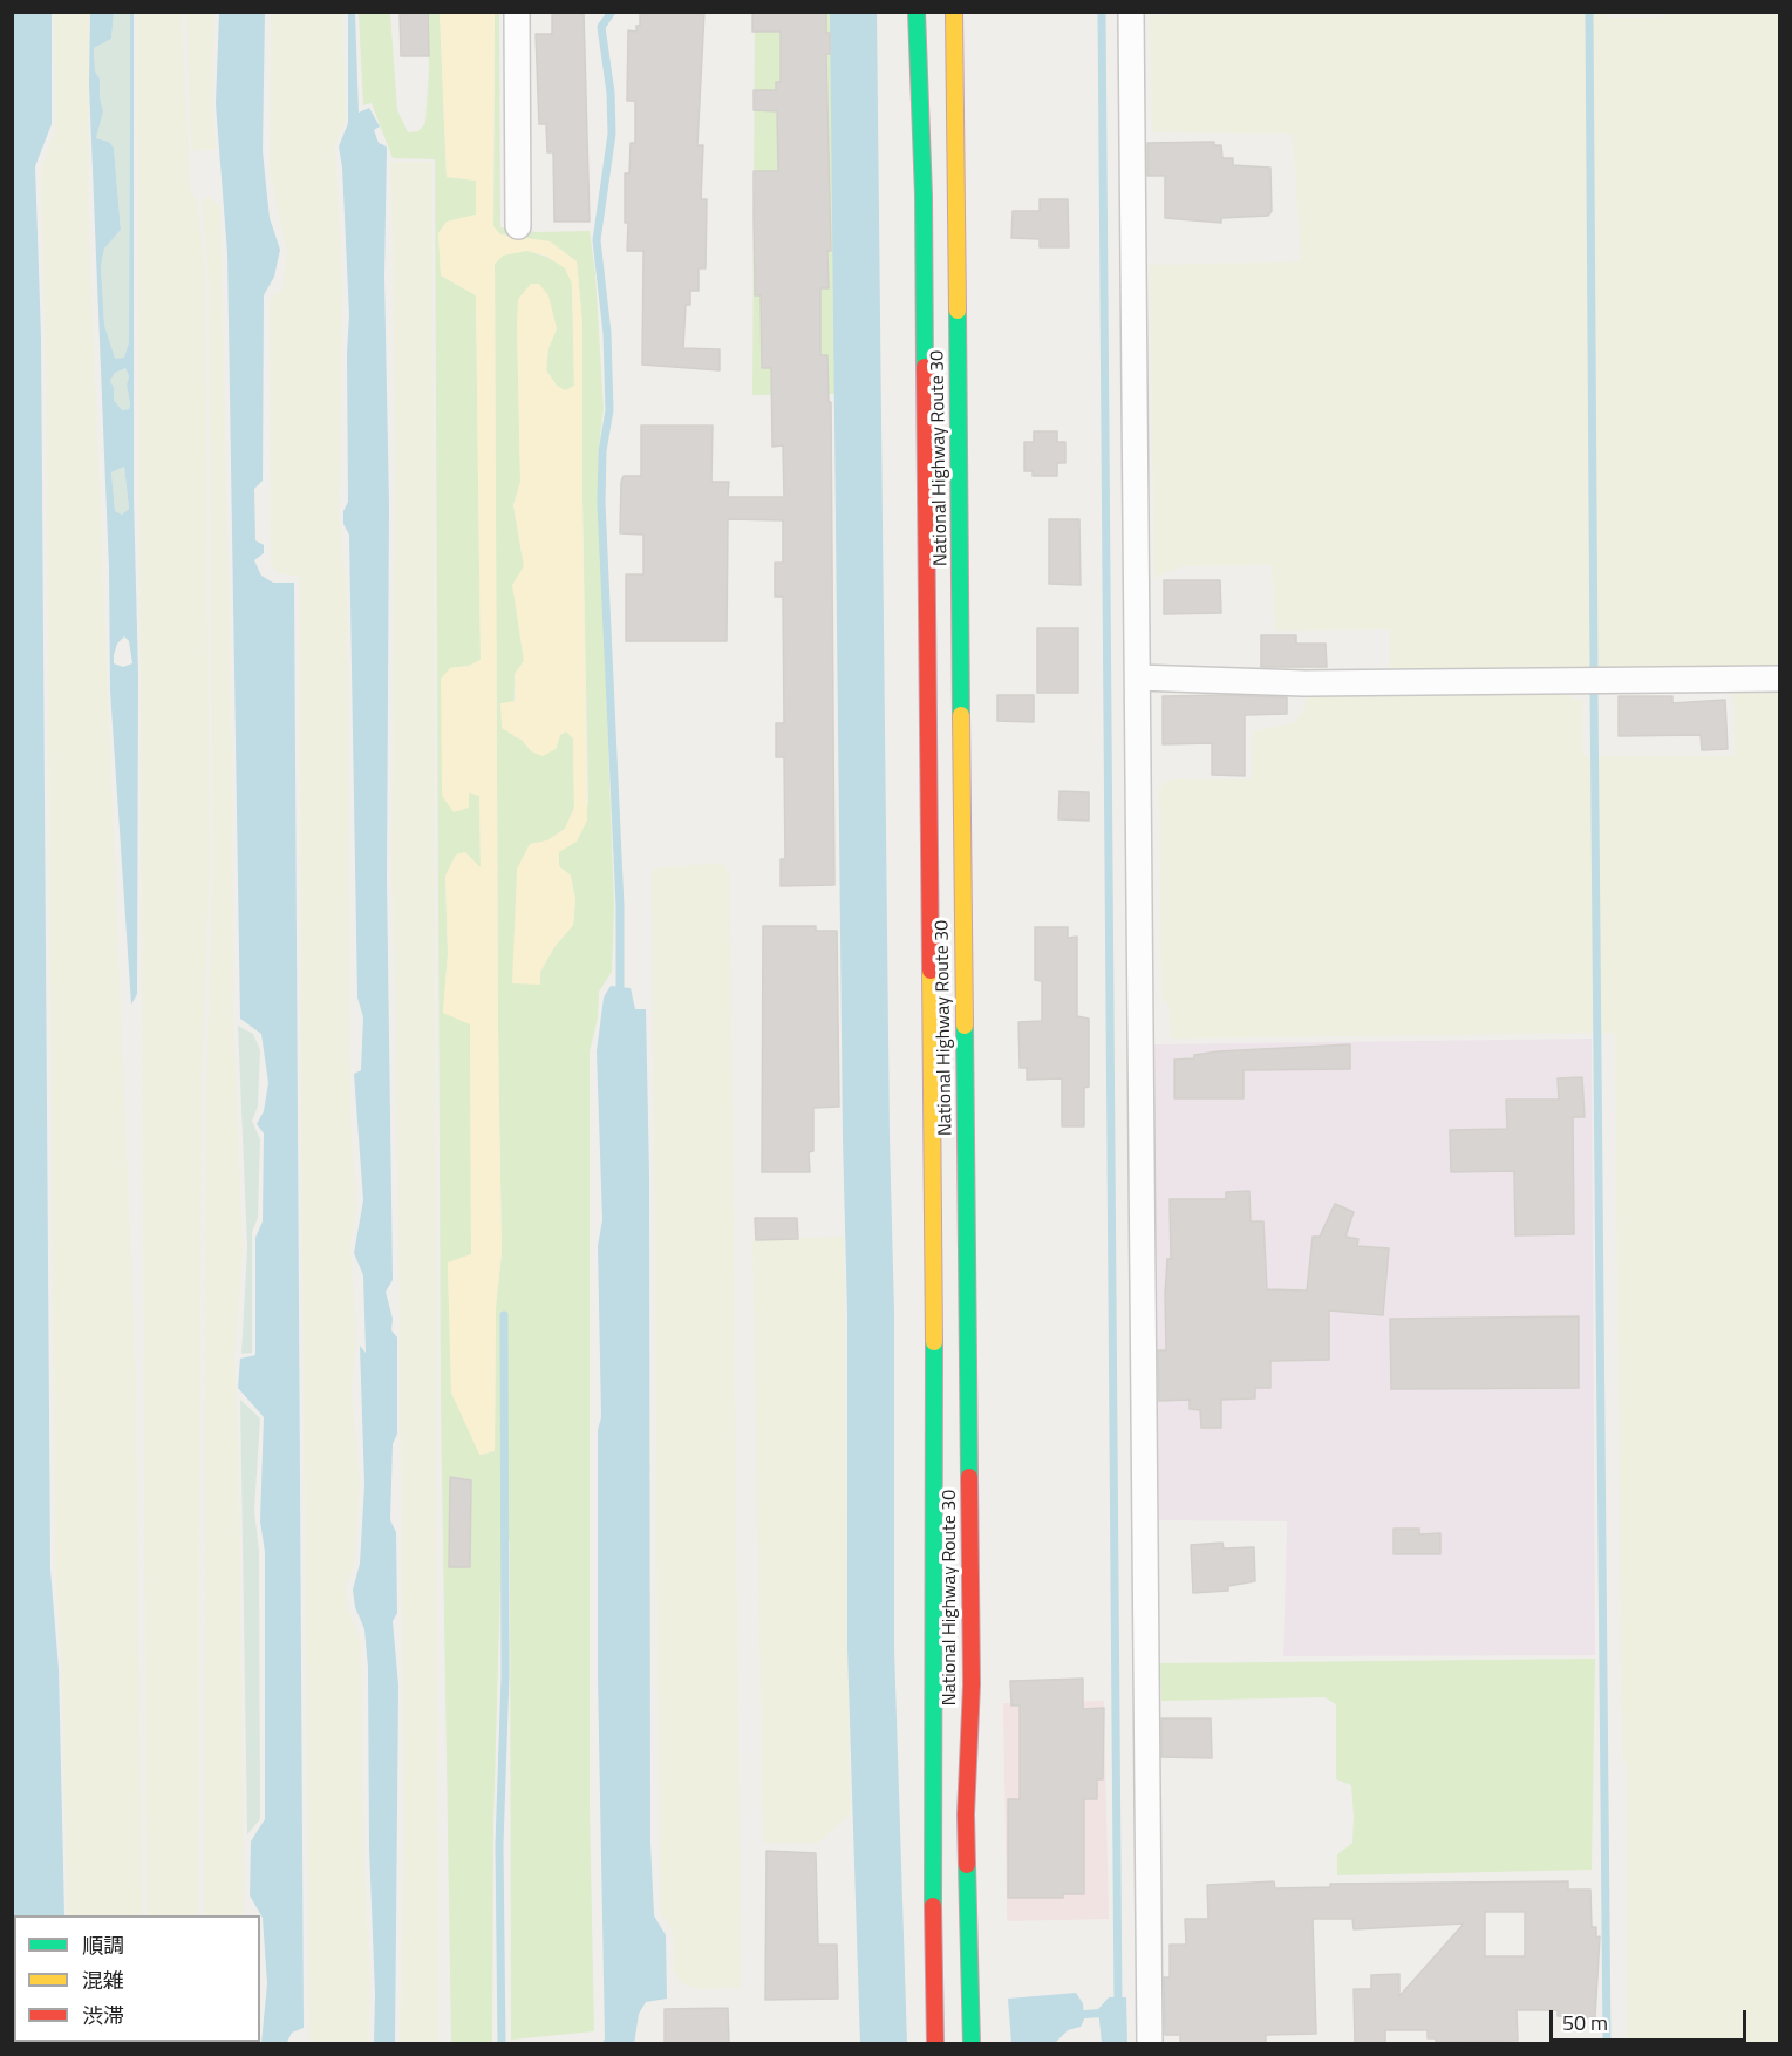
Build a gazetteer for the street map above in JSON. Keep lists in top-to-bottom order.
{
  "streets": {
    "highway": ["National Highway Route 30"]
  },
  "legend": ["順調", "混雑", "渋滞"],
  "scale_bar": "50 m"
}
